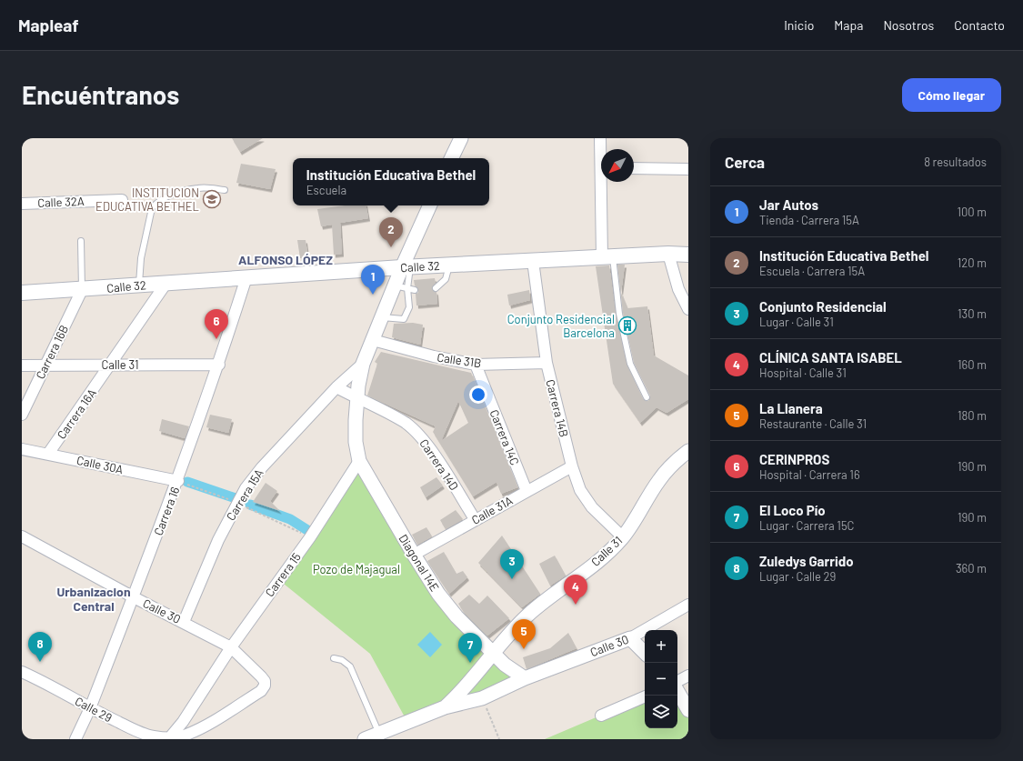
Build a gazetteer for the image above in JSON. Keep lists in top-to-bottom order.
{
  "streets": {
    "main road": ["Calle 32"],
    "street": [
      "Calle 32A",
      "Carrera 16B",
      "Calle 31B",
      "Calle 31",
      "Carrera 14B",
      "Carrera 16A",
      "Carrera 14C",
      "Calle 30A",
      "Carrera 14D",
      "Carrera 15A",
      "Calle 31A",
      "Carrera 16",
      "Diagonal 14E",
      "Carrera 15",
      "Calle 30",
      "Calle 29"
    ]
  },
  "crossings": [
    ["Calle 32", "Carrera 16B"],
    ["Calle 32", "Carrera 14B"],
    ["Calle 32", "Carrera 16A"],
    ["Calle 32", "Carrera 15A"],
    ["Calle 32", "Carrera 16"],
    ["Carrera 16B", "Calle 31"],
    ["Calle 31B", "Carrera 14B"],
    ["Calle 31B", "Carrera 14C"],
    ["Calle 31B", "Carrera 15A"],
    ["Calle 31", "Carrera 14B"],
    ["Calle 31", "Carrera 16A"],
    ["Calle 31", "Carrera 16"],
    ["Calle 31", "Diagonal 14E"],
    ["Calle 31", "Calle 30"],
    ["Carrera 14B", "Calle 31A"],
    ["Carrera 16A", "Calle 30A"],
    ["Carrera 14C", "Calle 31A"],
    ["Calle 30A", "Carrera 16"],
    ["Carrera 14D", "Carrera 15A"],
    ["Carrera 14D", "Calle 31A"],
    ["Carrera 15A", "Calle 30"],
    ["Calle 31A", "Diagonal 14E"],
    ["Carrera 16", "Calle 30"],
    ["Carrera 16", "Calle 29"],
    ["Diagonal 14E", "Carrera 15"],
    ["Diagonal 14E", "Calle 30"],
    ["Carrera 15", "Calle 30"],
    ["Carrera 15", "Calle 29"],
    ["Calle 30", "Calle 29"]
  ],
  "districts": ["ALFONSO LÓPEZ", "Urbanizacion Central"],
  "parks": ["Pozo de Majagual"],
  "places": {
    "school or university": ["INSTITUCION EDUCATIVA BETHEL"],
    "building": ["Conjunto Residencial Barcelona"]
  },
  "north": "bottom left",
  "page": {
    "header": "Mapleaf",
    "nav": [
      "Inicio",
      "Mapa",
      "Nosotros",
      "Contacto"
    ],
    "buttons": "Cómo llegar",
    "title": "Encuéntranos",
    "heading": ["Cerca", "8 resultados"],
    "popup": ["Institución Educativa Bethel", "Escuela"],
    "list": [
      {
        "mark": "1",
        "name": "Jar Autos",
        "note": "Tienda · Carrera 15A",
        "value": "100 m"
      },
      {
        "mark": "2",
        "name": "Institución Educativa Bethel",
        "note": "Escuela · Carrera 15A",
        "value": "120 m"
      },
      {
        "mark": "3",
        "name": "Conjunto Residencial",
        "note": "Lugar · Calle 31",
        "value": "130 m"
      },
      {
        "mark": "4",
        "name": "CLÍNICA SANTA ISABEL",
        "note": "Hospital · Calle 31",
        "value": "160 m"
      },
      {
        "mark": "5",
        "name": "La Llanera",
        "note": "Restaurante · Calle 31",
        "value": "180 m"
      },
      {
        "mark": "6",
        "name": "CERINPROS",
        "note": "Hospital · Carrera 16",
        "value": "190 m"
      },
      {
        "mark": "7",
        "name": "El Loco Pío",
        "note": "Lugar · Carrera 15C",
        "value": "190 m"
      },
      {
        "mark": "8",
        "name": "Zuledys Garrido",
        "note": "Lugar · Calle 29",
        "value": "360 m"
      }
    ],
    "pins": [
      "2",
      "1",
      "6",
      "3",
      "4",
      "5",
      "8",
      "7"
    ],
    "map_buttons": ["+", "−"]
  }
}
